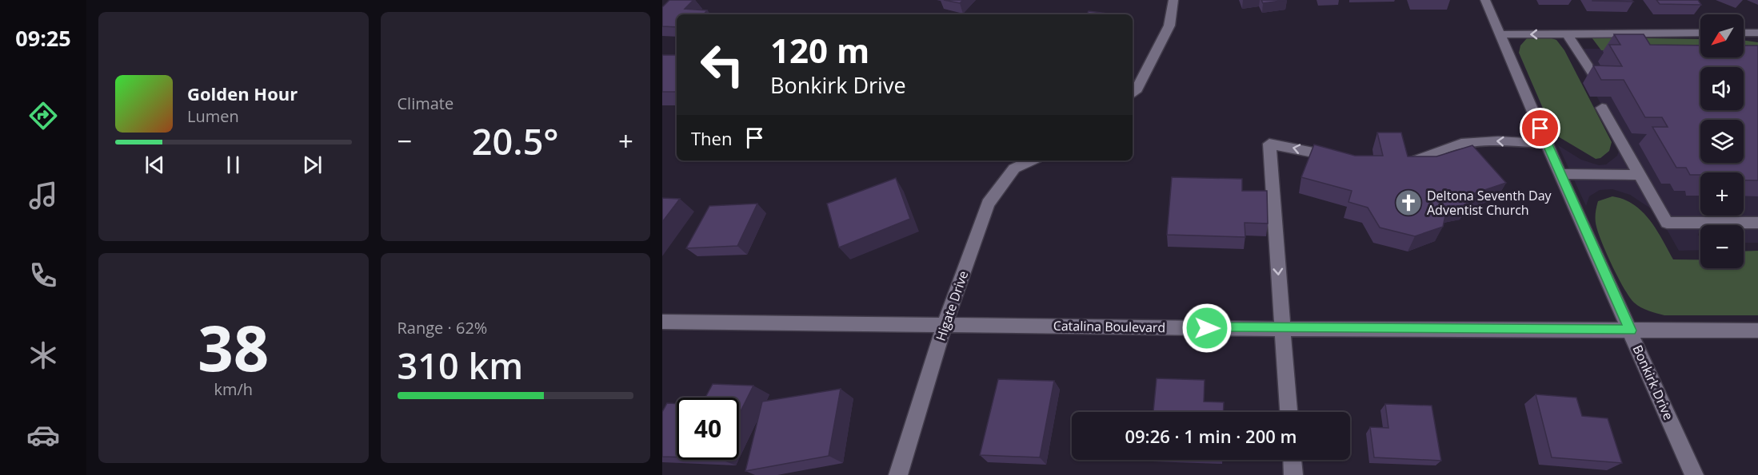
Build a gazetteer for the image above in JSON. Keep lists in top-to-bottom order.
{
  "streets": {
    "street": ["Higate Drive", "Catalina Boulevard", "Bonkirk Drive"]
  },
  "crossings": [
    ["Higate Drive", "Catalina Boulevard"],
    ["Catalina Boulevard", "Bonkirk Drive"]
  ],
  "places": {
    "church": ["Deltona Seventh Day Adventist Church"]
  },
  "north": "bottom left",
  "page": {
    "tabs": "09:25",
    "tile": [
      "Climate",
      ["38", "km/h"],
      ["Range · 62%", "310 km"]
    ],
    "map_buttons": ["+", "−"],
    "turn": ["120 m", "Bonkirk Drive"],
    "song": ["Golden Hour", "Lumen"],
    "then": "Then",
    "heat": ["−", "20.5°", "+"],
    "limit": "40",
    "trip": "09:26 · 1 min · 200 m"
  }
}
